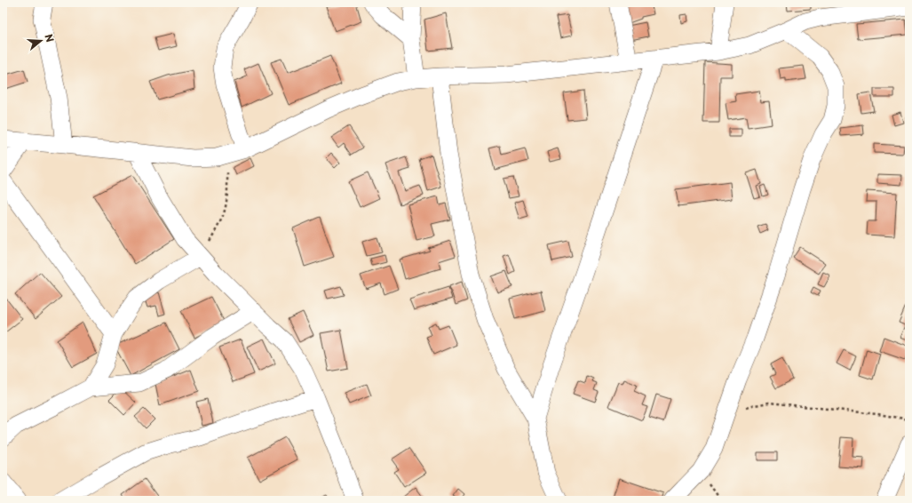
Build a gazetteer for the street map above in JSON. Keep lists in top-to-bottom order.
{
  "north": "right"
}
